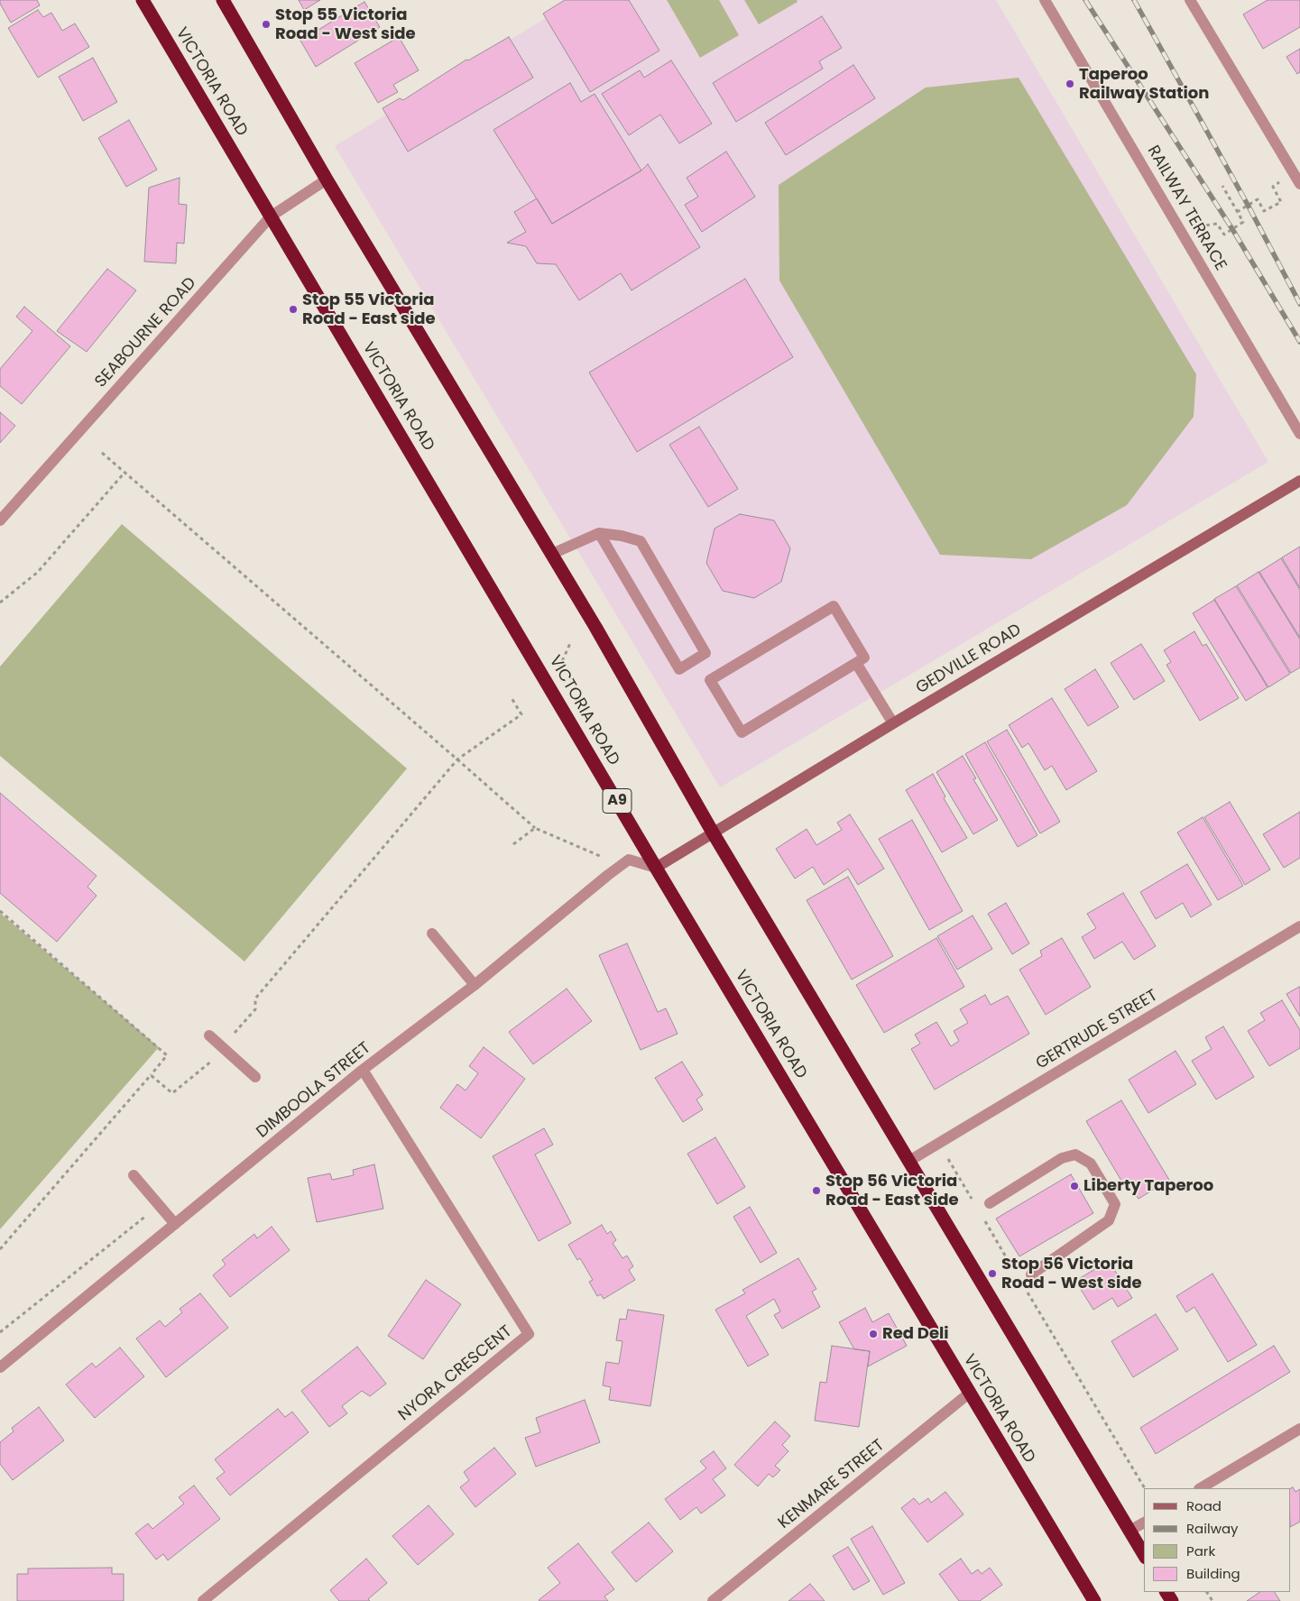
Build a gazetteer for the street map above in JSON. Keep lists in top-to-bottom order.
{
  "streets": {
    "highway": ["VICTORIA ROAD", "A9"],
    "street": [
      "RAILWAY TERRACE",
      "SEABOURNE ROAD",
      "GEDVILLE ROAD",
      "GERTRUDE STREET",
      "DIMBOOLA STREET",
      "NYORA CRESCENT",
      "KENMARE STREET"
    ]
  },
  "crossings": [
    ["VICTORIA ROAD", "SEABOURNE ROAD"],
    ["VICTORIA ROAD", "GEDVILLE ROAD"],
    ["VICTORIA ROAD", "DIMBOOLA STREET"],
    ["VICTORIA ROAD", "KENMARE STREET"],
    ["GEDVILLE ROAD", "DIMBOOLA STREET"],
    ["DIMBOOLA STREET", "NYORA CRESCENT"]
  ],
  "places": [
    "Stop 55 Victoria Road - West side",
    "Taperoo Railway Station",
    "Stop 55 Victoria Road - East side",
    "Liberty Taperoo",
    "Stop 56 Victoria Road - East side",
    "Stop 56 Victoria Road - West side",
    "Red Deli"
  ],
  "legend": [
    "Road",
    "Railway",
    "Park",
    "Building"
  ]
}
